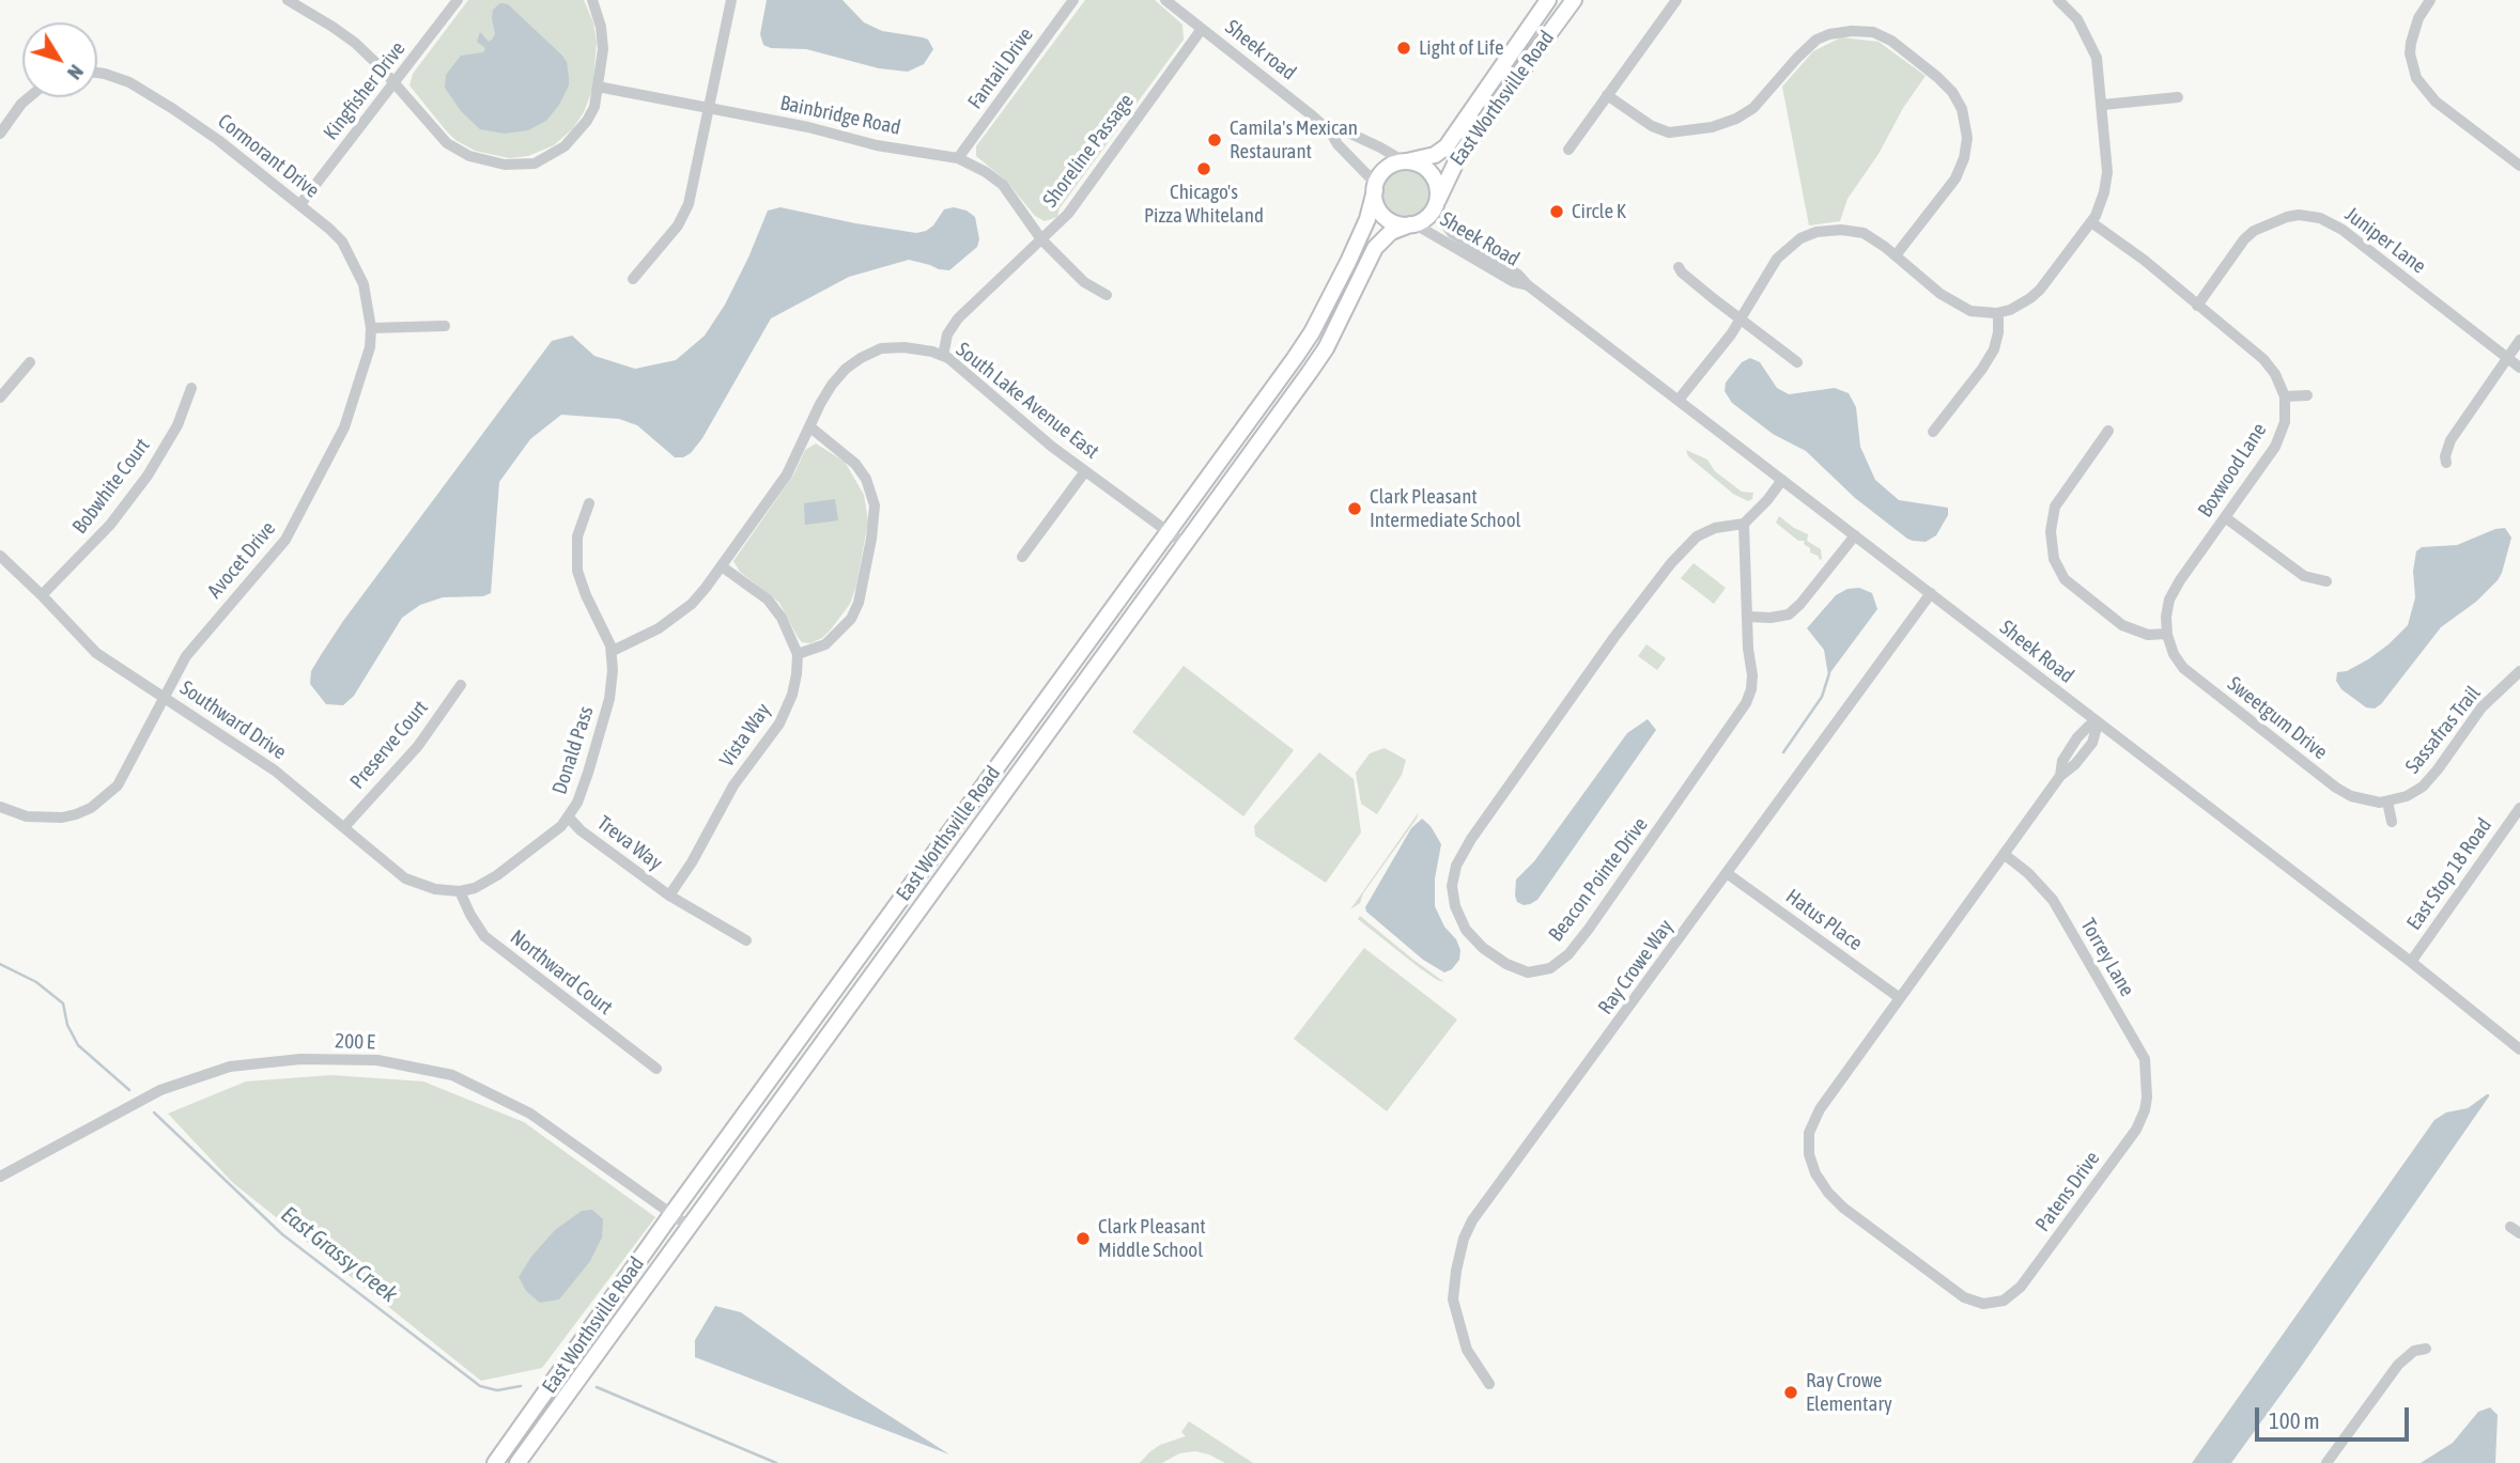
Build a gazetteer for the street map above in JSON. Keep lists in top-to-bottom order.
{
  "streets": {
    "main road": ["East Worthsville Road"],
    "street": [
      "Sheek road",
      "Fantail Drive",
      "Kingfisher Drive",
      "Bainbridge Road",
      "Shoreline Passage",
      "Cormorant Drive",
      "Sheek Road",
      "Juniper Lane",
      "South Lake Avenue East",
      "Boxwood Lane",
      "Bobwhite Court",
      "Avocet Drive",
      "Sweetgum Drive",
      "Southward Drive",
      "Sassafras Trail",
      "Vista Way",
      "Preserve Court",
      "Donald Pass",
      "Treva Way",
      "East Stop 18 Road",
      "Beacon Pointe Drive",
      "Hatus Place",
      "Torrey Lane",
      "Ray Crowe Way",
      "Northward Court",
      "200 E",
      "Patens Drive"
    ]
  },
  "crossings": [
    ["Sheek road", "East Worthsville Road"],
    ["Sheek road", "Shoreline Passage"],
    ["Sheek road", "Sheek Road"],
    ["Fantail Drive", "Bainbridge Road"],
    ["Kingfisher Drive", "Cormorant Drive"],
    ["East Worthsville Road", "Sheek Road"],
    ["East Worthsville Road", "South Lake Avenue East"],
    ["East Worthsville Road", "200 E"],
    ["Bainbridge Road", "Shoreline Passage"],
    ["Shoreline Passage", "South Lake Avenue East"],
    ["Cormorant Drive", "Avocet Drive"],
    ["Sheek Road", "East Stop 18 Road"],
    ["Sheek Road", "Ray Crowe Way"],
    ["South Lake Avenue East", "Donald Pass"],
    ["Boxwood Lane", "Sweetgum Drive"],
    ["Bobwhite Court", "Southward Drive"],
    ["Avocet Drive", "Southward Drive"],
    ["Sweetgum Drive", "Sassafras Trail"],
    ["Southward Drive", "Preserve Court"],
    ["Southward Drive", "Donald Pass"],
    ["Southward Drive", "Northward Court"],
    ["Vista Way", "Treva Way"],
    ["Donald Pass", "Treva Way"],
    ["Donald Pass", "Northward Court"],
    ["Hatus Place", "Ray Crowe Way"],
    ["Hatus Place", "Patens Drive"],
    ["Torrey Lane", "Patens Drive"]
  ],
  "water": ["East Grassy Creek"],
  "places": [
    "Light of Life",
    "Camila's Mexican Restaurant",
    "Chicago's Pizza Whiteland",
    "Circle K",
    "Clark Pleasant Intermediate School",
    "Clark Pleasant Middle School",
    "Ray Crowe Elementary"
  ],
  "scale_bar": "100 m",
  "north": "bottom right"
}
